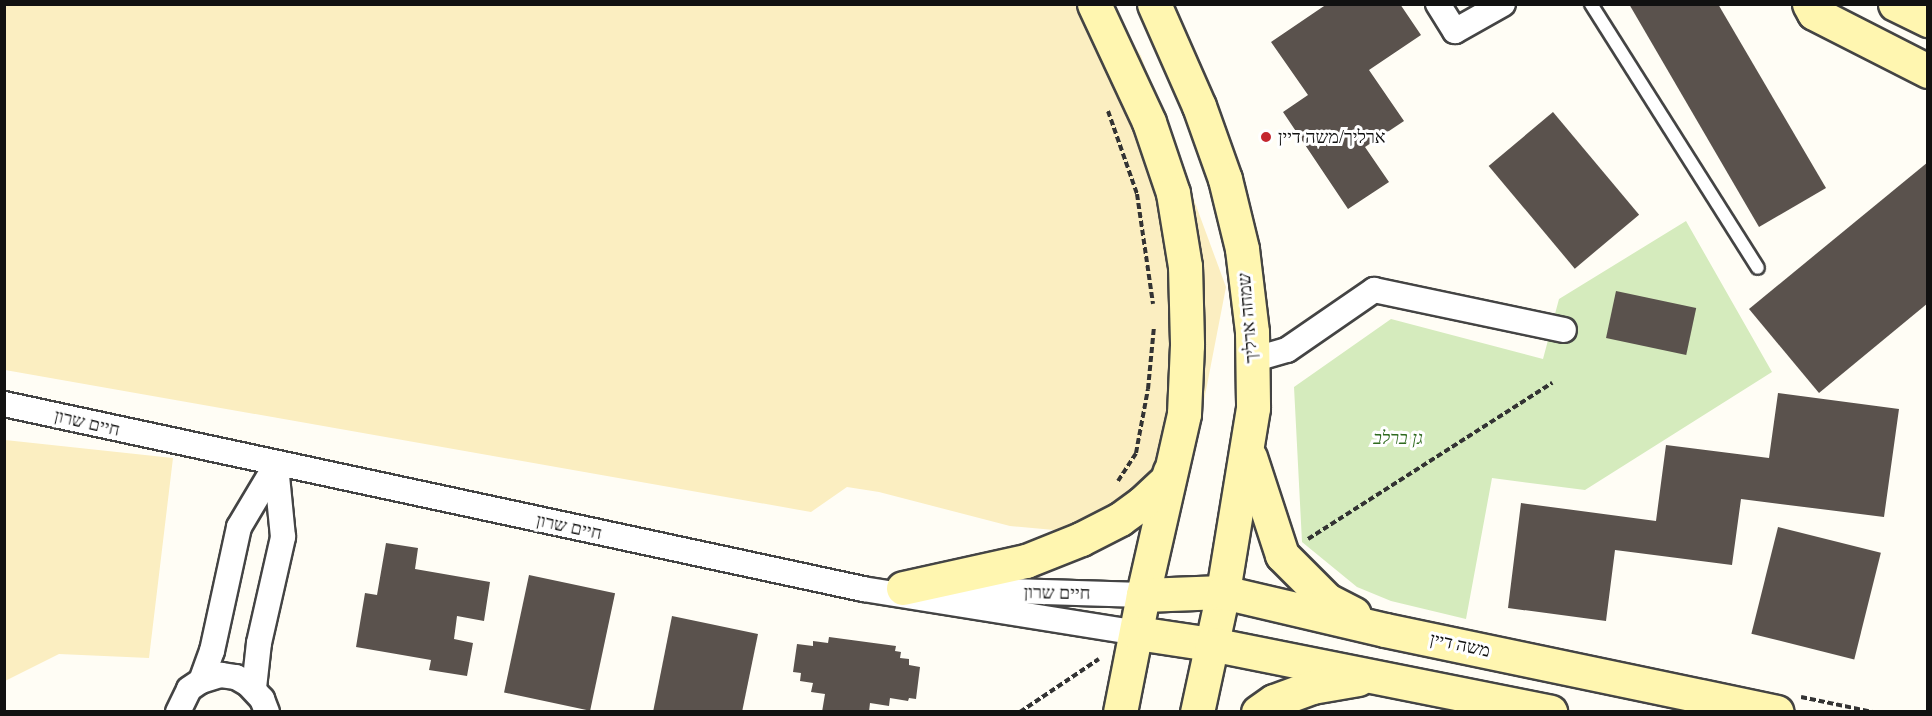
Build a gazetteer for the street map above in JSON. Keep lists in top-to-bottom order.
{
  "streets": {
    "street": ["שמחה ארליך", "חיים שרון", "משה דיין"]
  },
  "crossings": [
    ["שמחה ארליך", "משה דיין"],
    ["חיים שרון", "משה דיין"]
  ],
  "parks": ["גן ברלב"],
  "places": ["ארליך/משה דיין"]
}
